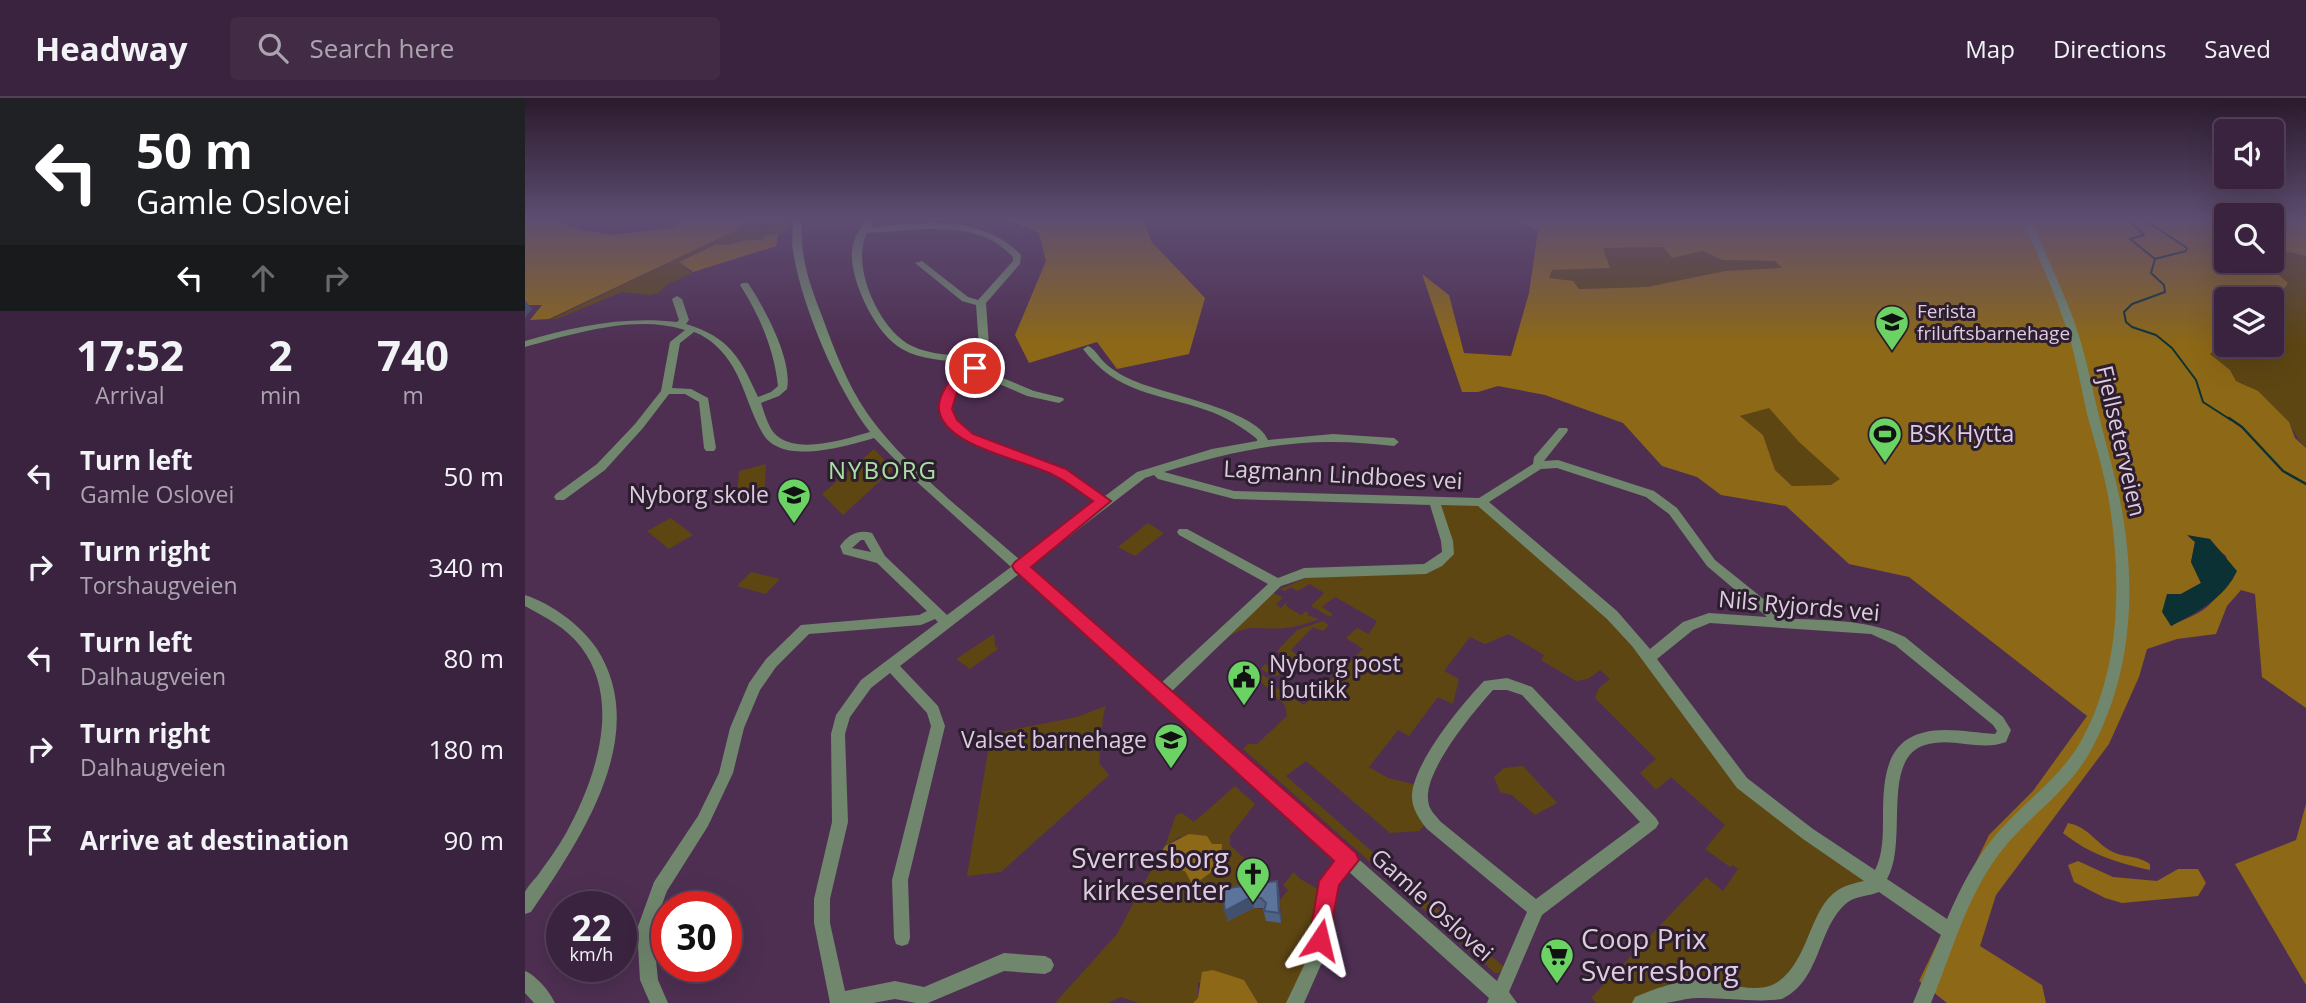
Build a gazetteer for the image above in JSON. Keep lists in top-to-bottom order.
{
  "streets": {
    "street": [
      "Fjellseterveien",
      "Lagmann Lindboes vei",
      "Nils Ryjords vei",
      "Gamle Oslovei"
    ]
  },
  "crossings": [
    ["Fjellseterveien", "Lagmann Lindboes vei"],
    ["Lagmann Lindboes vei", "Nils Ryjords vei"]
  ],
  "districts": ["NYBORG"],
  "places": {
    "school or university": ["Ferista friluftsbarnehage", "Nyborg skole", "Valset barnehage"],
    "sports": ["BSK Hytta"],
    "public building": ["Nyborg post i butikk"],
    "church": ["Sverresborg kirkesenter"],
    "supermarket": ["Coop Prix Sverresborg"]
  },
  "page": {
    "header": "Headway",
    "search": "Search here",
    "nav": ["Map", "Directions", "Saved"],
    "turn": ["50 m", "Gamle Oslovei"],
    "eta": [
      "17:52",
      "Arrival",
      "2",
      "min",
      "740",
      "m"
    ],
    "list": [
      {
        "name": "Turn left",
        "note": "Gamle Oslovei",
        "value": "50 m"
      },
      {
        "name": "Turn right",
        "note": "Torshaugveien",
        "value": "340 m"
      },
      {
        "name": "Turn left",
        "note": "Dalhaugveien",
        "value": "80 m"
      },
      {
        "name": "Turn right",
        "note": "Dalhaugveien",
        "value": "180 m"
      },
      {
        "name": "Arrive at destination",
        "value": "90 m"
      }
    ],
    "speed": "22 km/h",
    "limit": "30"
  }
}
